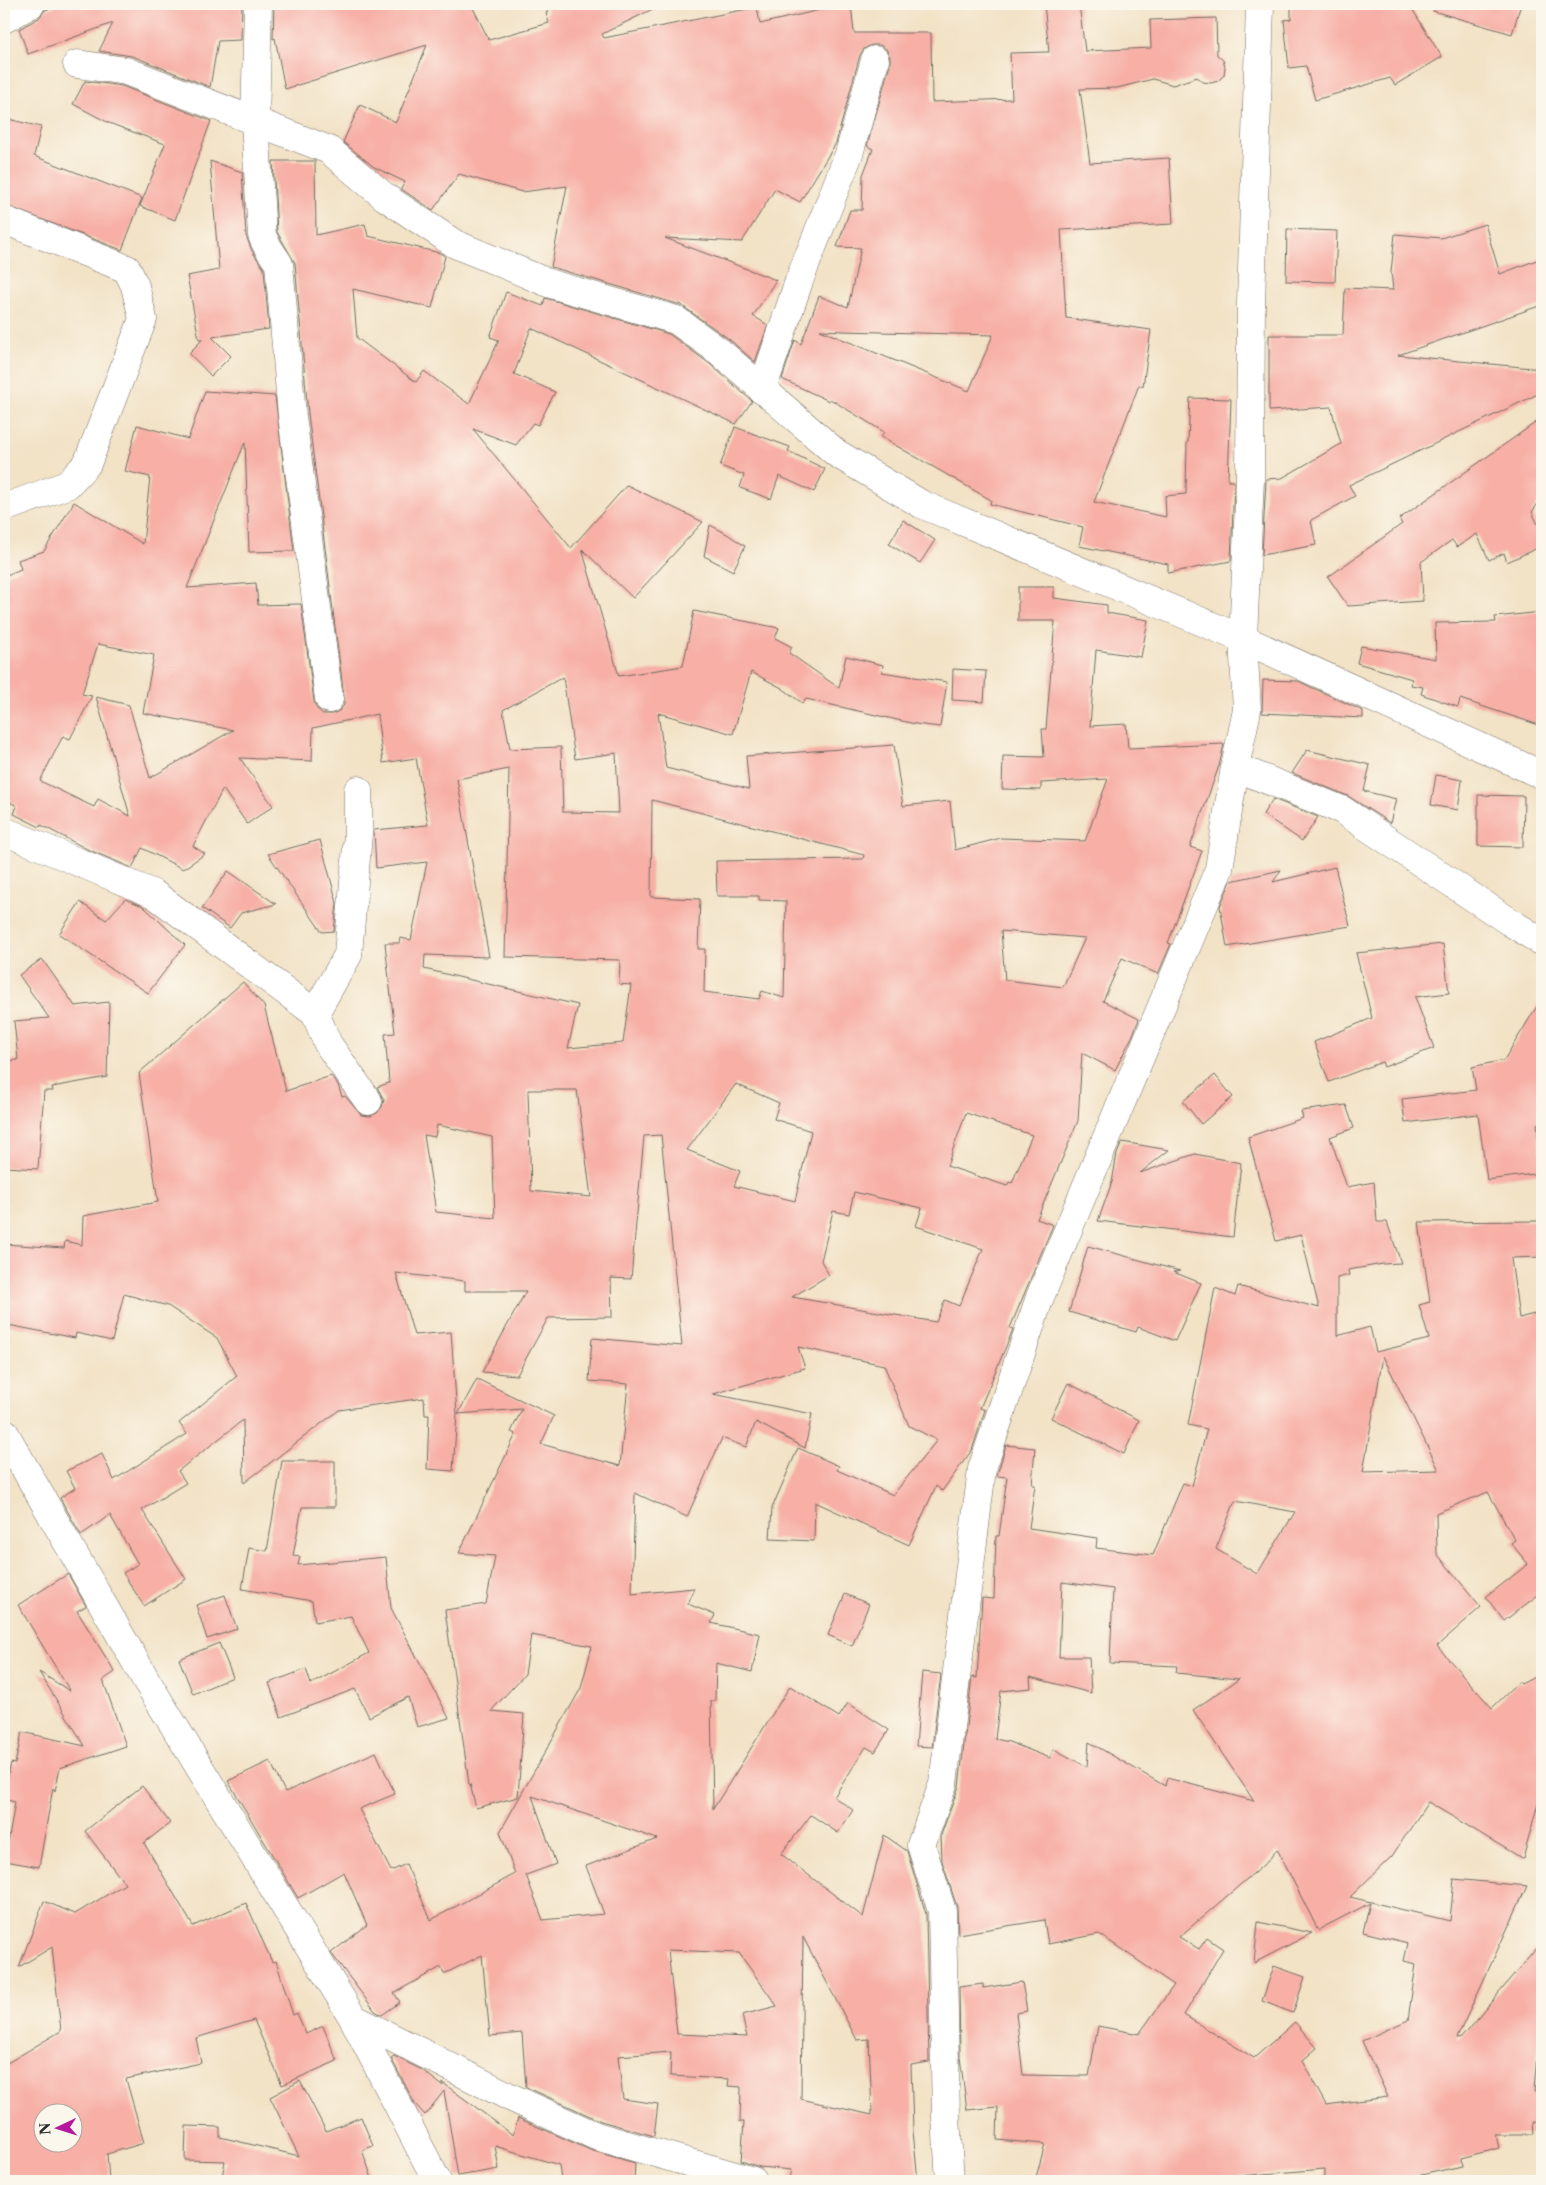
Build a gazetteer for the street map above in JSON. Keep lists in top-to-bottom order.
{
  "north": "left"
}
